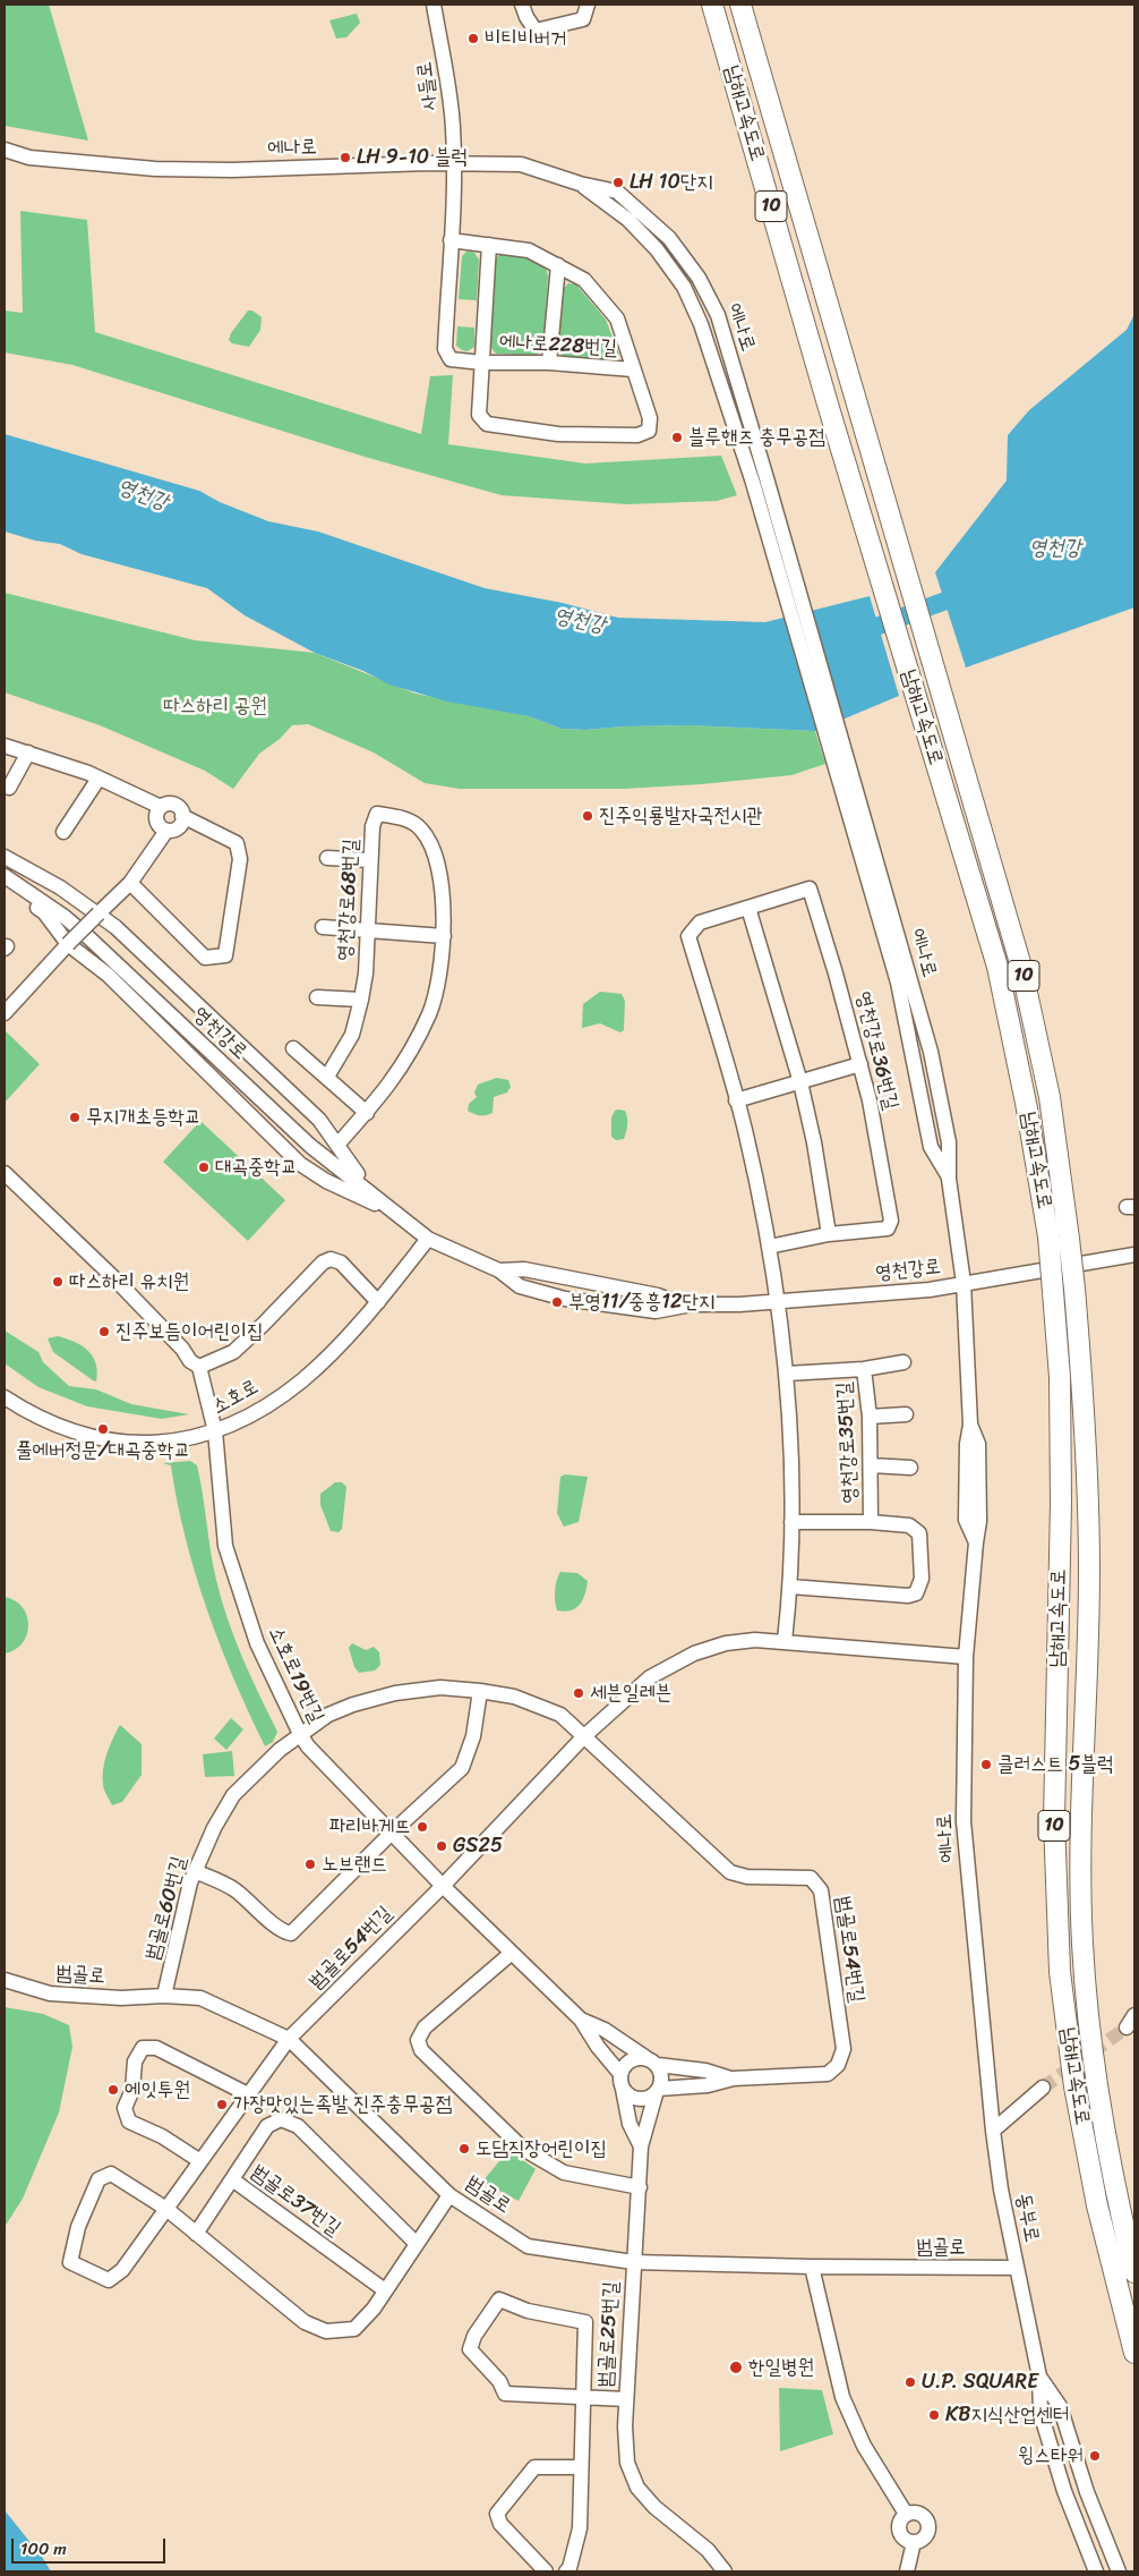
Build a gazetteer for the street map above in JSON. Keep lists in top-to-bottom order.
{
  "streets": {
    "highway": ["남해고속도로", "10"],
    "street": [
      "사들로",
      "에나로",
      "에나로228번길",
      "영천강로68번길",
      "영천강로",
      "영천강로36번길",
      "소호로",
      "영천강로35번길",
      "소호로19번길",
      "범골로60번길",
      "범골로54번길",
      "범골로",
      "범골로37번길",
      "동부로",
      "범골로25번길"
    ]
  },
  "crossings": [
    ["사들로", "에나로"],
    ["사들로", "에나로228번길"],
    ["에나로", "에나로228번길"],
    ["에나로", "영천강로"],
    ["에나로", "범골로54번길"],
    ["에나로", "동부로"],
    ["영천강로68번길", "영천강로"],
    ["영천강로", "영천강로36번길"],
    ["영천강로", "소호로"],
    ["소호로", "소호로19번길"],
    ["소호로19번길", "범골로60번길"],
    ["소호로19번길", "범골로54번길"],
    ["범골로60번길", "범골로54번길"],
    ["범골로60번길", "범골로"],
    ["범골로54번길", "범골로"],
    ["범골로", "동부로"],
    ["범골로", "범골로25번길"]
  ],
  "water": ["영천강"],
  "parks": ["따스하리 공원"],
  "places": [
    "비티비버거",
    "LH 9-10 블럭",
    "LH 10단지",
    "블루핸즈 충무공점",
    "진주익룡발자국전시관",
    "무지개초등학교",
    "대곡중학교",
    "따스하리 유치원",
    "부영11/중흥12단지",
    "진주보듬이어린이집",
    "풀에버정문/대곡중학교",
    "세븐일레븐",
    "클러스트 5블럭",
    "파리바게뜨",
    "GS25",
    "노브랜드",
    "에잇투원",
    "가장맛있는족발 진주충무공점",
    "도담직장어린이집",
    "한일병원",
    "U.P. SQUARE",
    "KB지식산업센터",
    "윙스타워"
  ],
  "scale_bar": "100 m"
}
